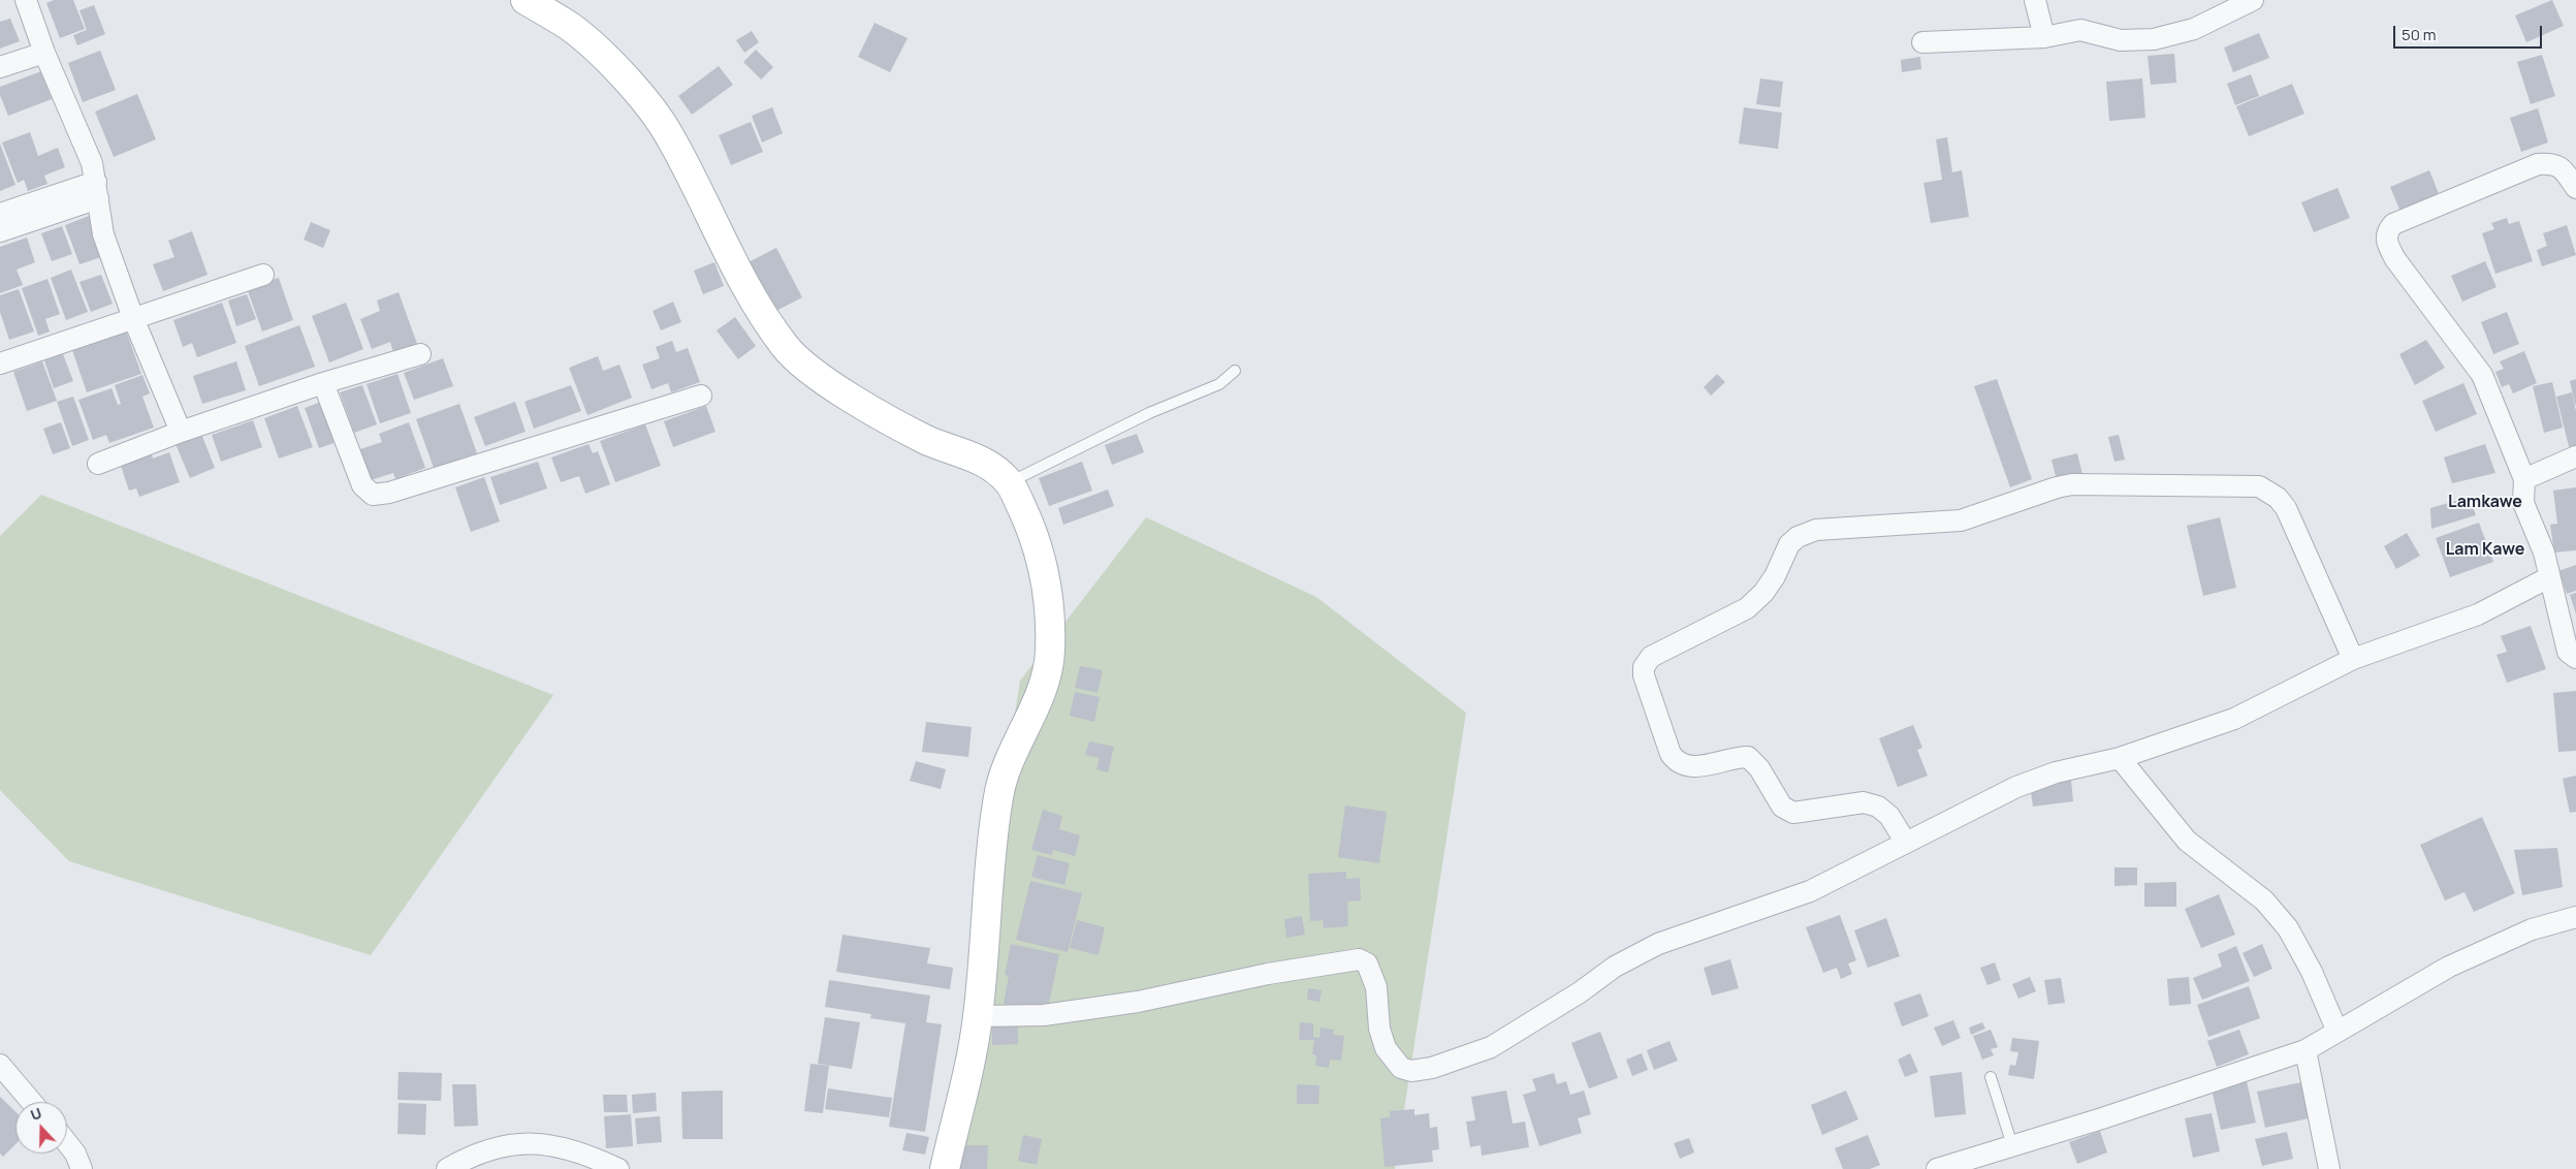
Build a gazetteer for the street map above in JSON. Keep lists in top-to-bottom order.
{
  "districts": ["Lamkawe", "Lam Kawe"],
  "scale_bar": "50 m",
  "north": "top"
}
